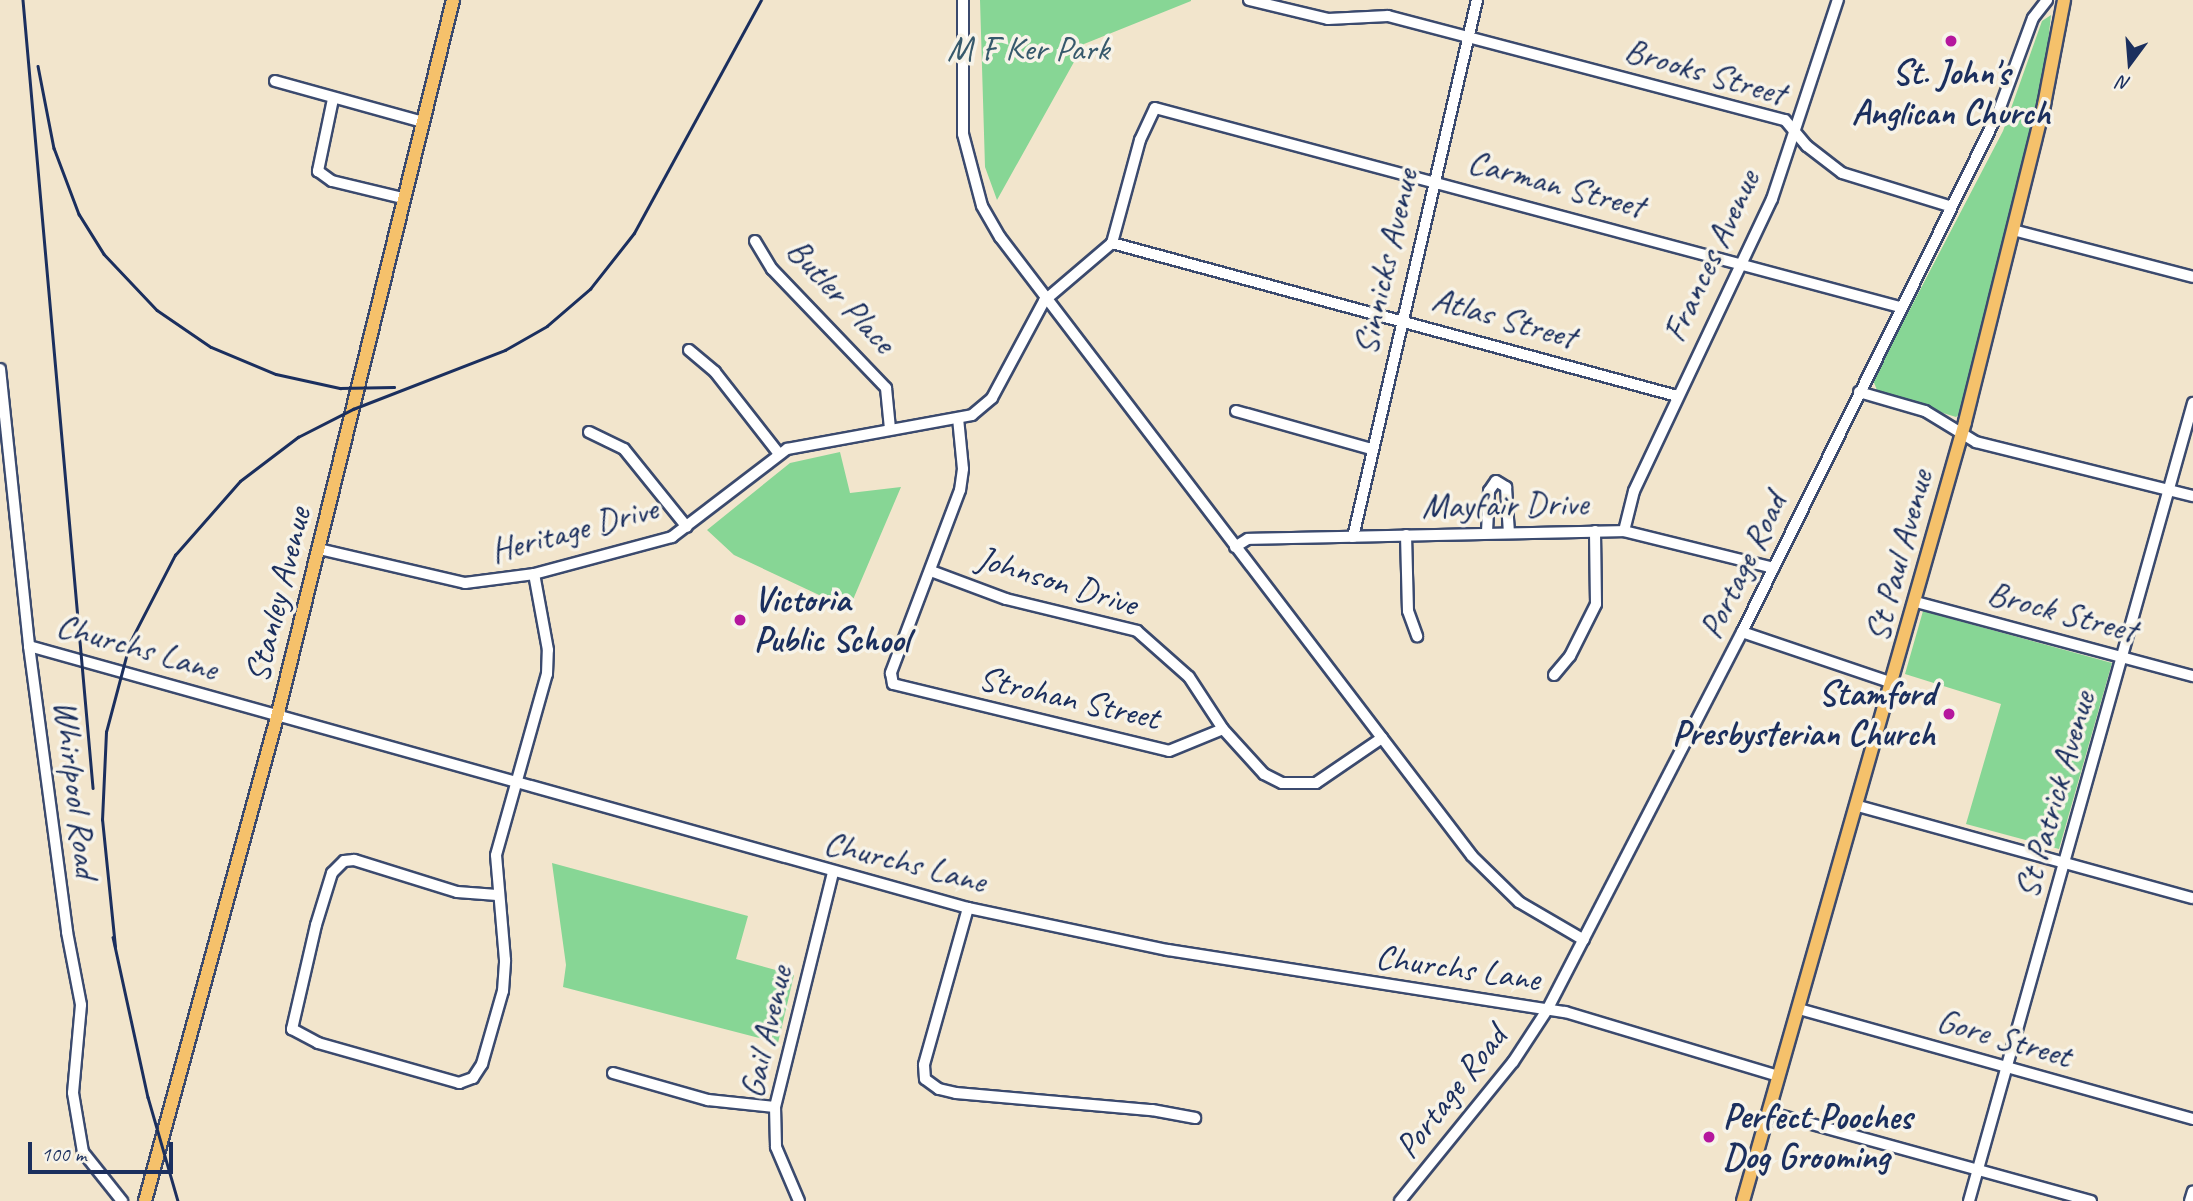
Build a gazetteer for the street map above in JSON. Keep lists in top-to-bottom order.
{
  "streets": {
    "main road": ["St Paul Avenue", "Stanley Avenue"],
    "street": [
      "Brooks Street",
      "Carman Street",
      "Frances Avenue",
      "Sinnicks Avenue",
      "Butler Place",
      "Atlas Street",
      "Mayfair Drive",
      "Heritage Drive",
      "Portage Road",
      "Johnson Drive",
      "Brock Street",
      "Churchs Lane",
      "Strohan Street",
      "Whirlpool Road",
      "St Patrick Avenue",
      "Gail Avenue",
      "Gore Street"
    ]
  },
  "crossings": [
    ["Brooks Street", "Frances Avenue"],
    ["Brooks Street", "Sinnicks Avenue"],
    ["Brooks Street", "Portage Road"],
    ["Carman Street", "Frances Avenue"],
    ["Carman Street", "Sinnicks Avenue"],
    ["Carman Street", "Atlas Street"],
    ["Carman Street", "Portage Road"],
    ["Frances Avenue", "Atlas Street"],
    ["Frances Avenue", "Mayfair Drive"],
    ["Sinnicks Avenue", "Atlas Street"],
    ["Sinnicks Avenue", "Mayfair Drive"],
    ["Butler Place", "Heritage Drive"],
    ["Mayfair Drive", "Portage Road"],
    ["Heritage Drive", "Stanley Avenue"],
    ["St Paul Avenue", "Brock Street"],
    ["St Paul Avenue", "Churchs Lane"],
    ["St Paul Avenue", "Gore Street"],
    ["Portage Road", "Churchs Lane"],
    ["Johnson Drive", "Strohan Street"],
    ["Stanley Avenue", "Churchs Lane"],
    ["Brock Street", "St Patrick Avenue"],
    ["Churchs Lane", "Whirlpool Road"],
    ["Churchs Lane", "Gail Avenue"],
    ["St Patrick Avenue", "Gore Street"]
  ],
  "parks": ["M F Ker Park"],
  "places": [
    "St. John's Anglican Church",
    "Victoria Public School",
    "Stamford Presbysterian Church",
    "Perfect Pooches Dog Grooming"
  ],
  "scale_bar": "100 m",
  "north": "bottom"
}
